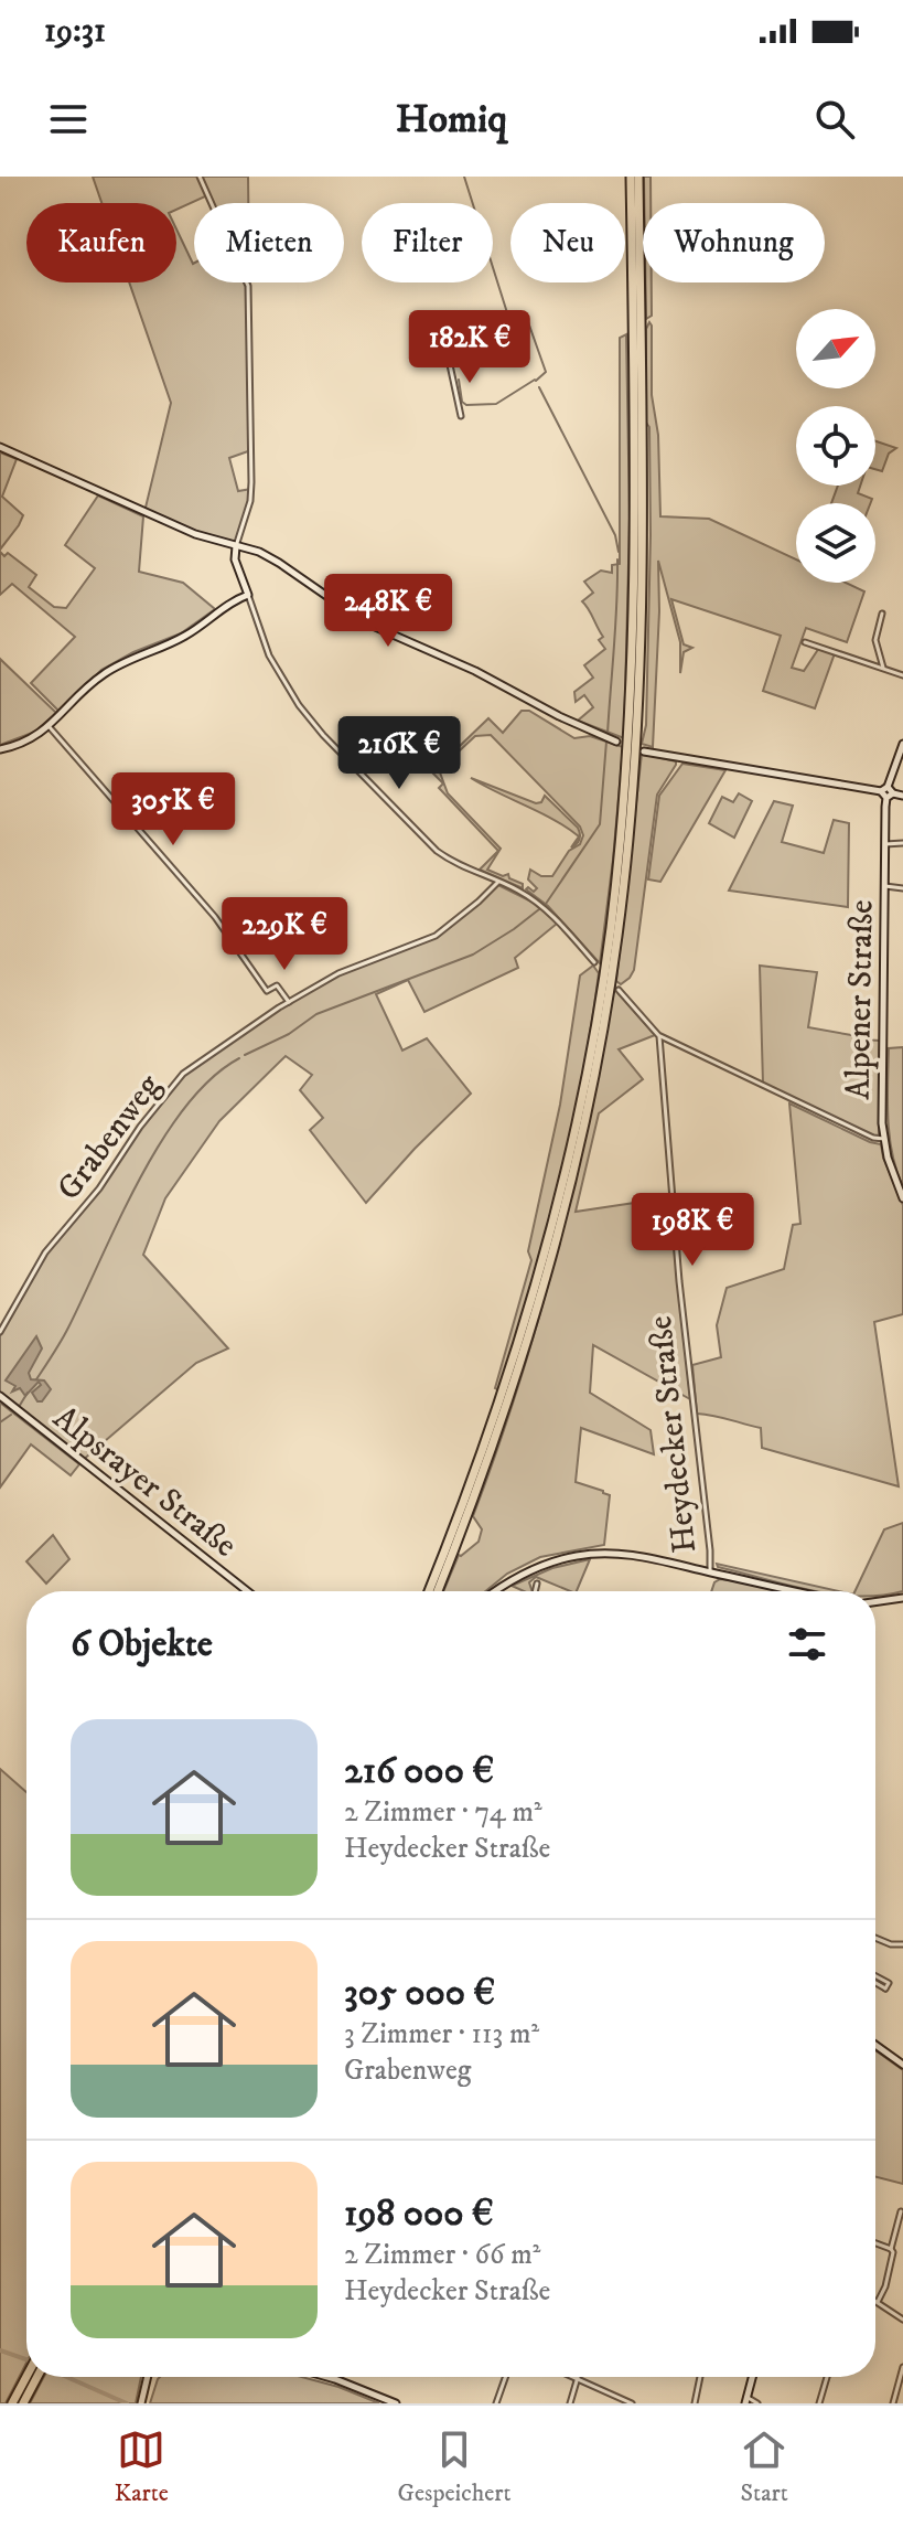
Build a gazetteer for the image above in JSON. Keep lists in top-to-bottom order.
{
  "streets": {
    "street": [
      "Alpener Straße",
      "Grabenweg",
      "Heydecker Straße",
      "Alpsrayer Straße"
    ]
  },
  "north": "top right",
  "page": {
    "status": "19:31",
    "header": "Homiq",
    "chip": [
      "Kaufen",
      "Mieten",
      "Filter",
      "Neu",
      "Wohnung"
    ],
    "price": [
      "182K €",
      "248K €",
      "216K €",
      "305K €",
      "229K €",
      "198K €"
    ],
    "heading": "6 Objekte",
    "list": [
      {
        "name": "216 000 €",
        "note": "2 Zimmer · 74 m² · Heydecker Straße"
      },
      {
        "name": "305 000 €",
        "note": "3 Zimmer · 113 m² · Grabenweg"
      },
      {
        "name": "198 000 €",
        "note": "2 Zimmer · 66 m² · Heydecker Straße"
      }
    ],
    "tabs": ["Karte", "Gespeichert", "Start"]
  }
}
